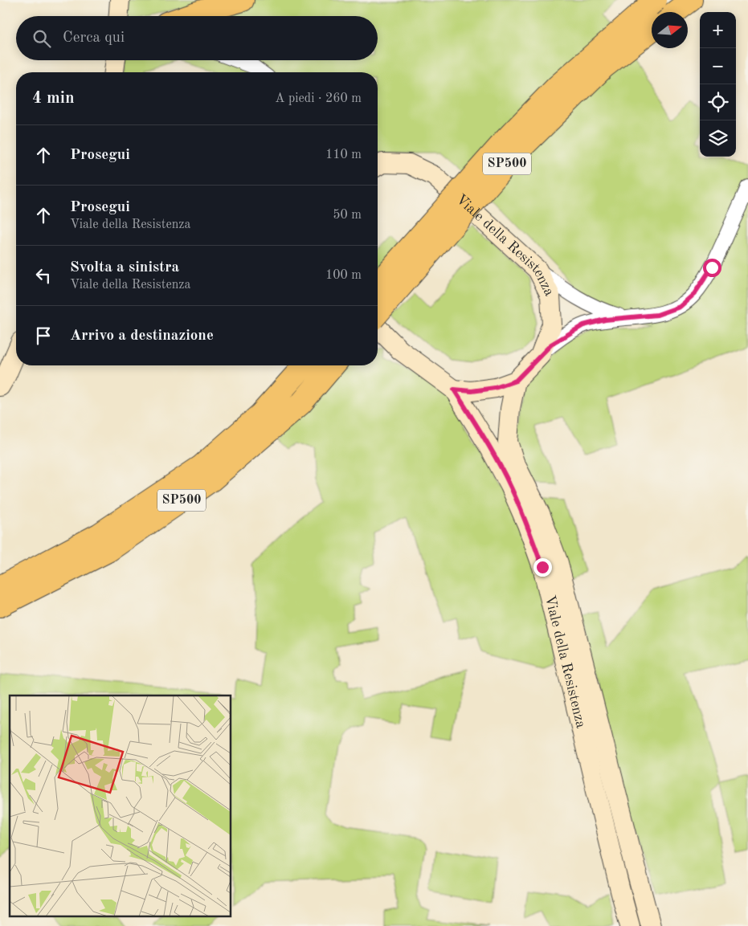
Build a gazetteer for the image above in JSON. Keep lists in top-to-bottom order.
{
  "streets": {
    "highway": ["SP500"],
    "street": ["Viale della Resistenza"]
  },
  "north": "right",
  "page": {
    "map_buttons": ["+", "−"],
    "search": "Cerca qui",
    "heading": ["4 min", "A piedi · 260 m"],
    "list": [
      ["Prosegui", "110 m"],
      ["Prosegui", "Viale della Resistenza", "50 m"],
      ["Svolta a sinistra", "Viale della Resistenza", "100 m"],
      "Arrivo a destinazione"
    ]
  }
}
